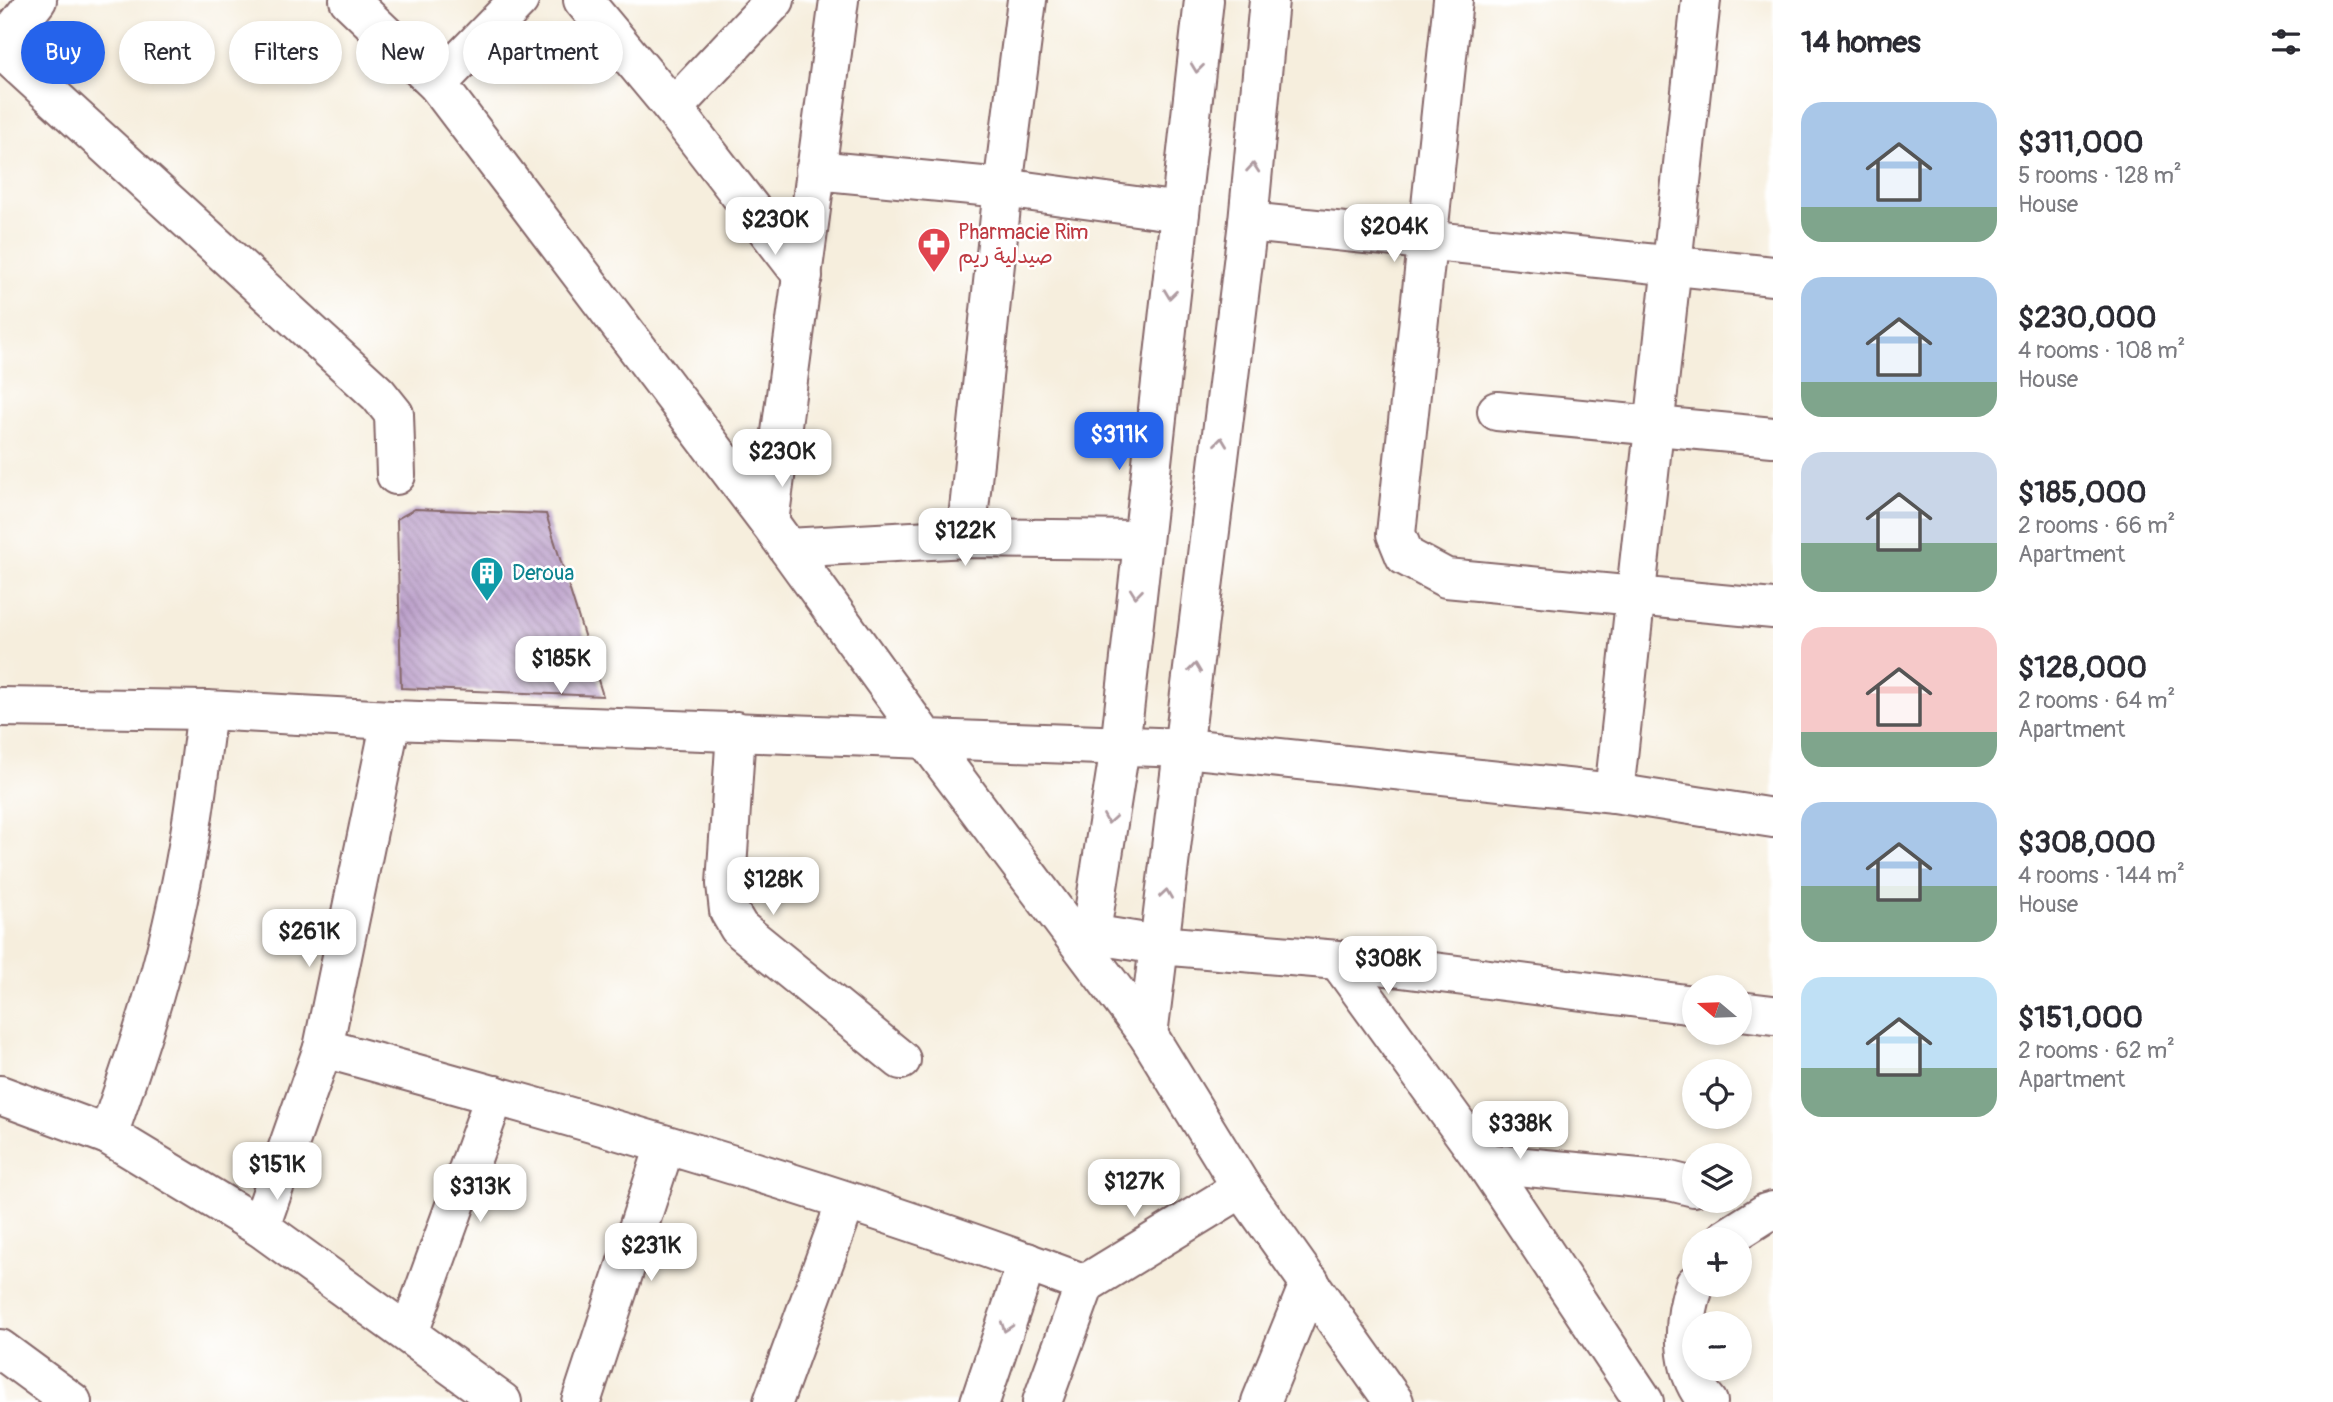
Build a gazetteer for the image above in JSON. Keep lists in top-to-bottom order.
{
  "places": {
    "pharmacy": ["Pharmacie Rim صيدلية ريم"],
    "building": ["Deroua"]
  },
  "north": "left",
  "page": {
    "heading": "14 homes",
    "chip": [
      "Buy",
      "Rent",
      "Filters",
      "New",
      "Apartment"
    ],
    "list": [
      {
        "name": "$311,000",
        "note": "5 rooms · 128 m² · House"
      },
      {
        "name": "$230,000",
        "note": "4 rooms · 108 m² · House"
      },
      {
        "name": "$185,000",
        "note": "2 rooms · 66 m² · Apartment"
      },
      {
        "name": "$128,000",
        "note": "2 rooms · 64 m² · Apartment"
      },
      {
        "name": "$308,000",
        "note": "4 rooms · 144 m² · House"
      },
      {
        "name": "$151,000",
        "note": "2 rooms · 62 m² · Apartment"
      }
    ],
    "price": [
      "$230K",
      "$204K",
      "$311K",
      "$230K",
      "$122K",
      "$185K",
      "$128K",
      "$261K",
      "$308K",
      "$338K",
      "$151K",
      "$127K",
      "$313K",
      "$231K"
    ],
    "map_buttons": ["+", "−"]
  }
}
